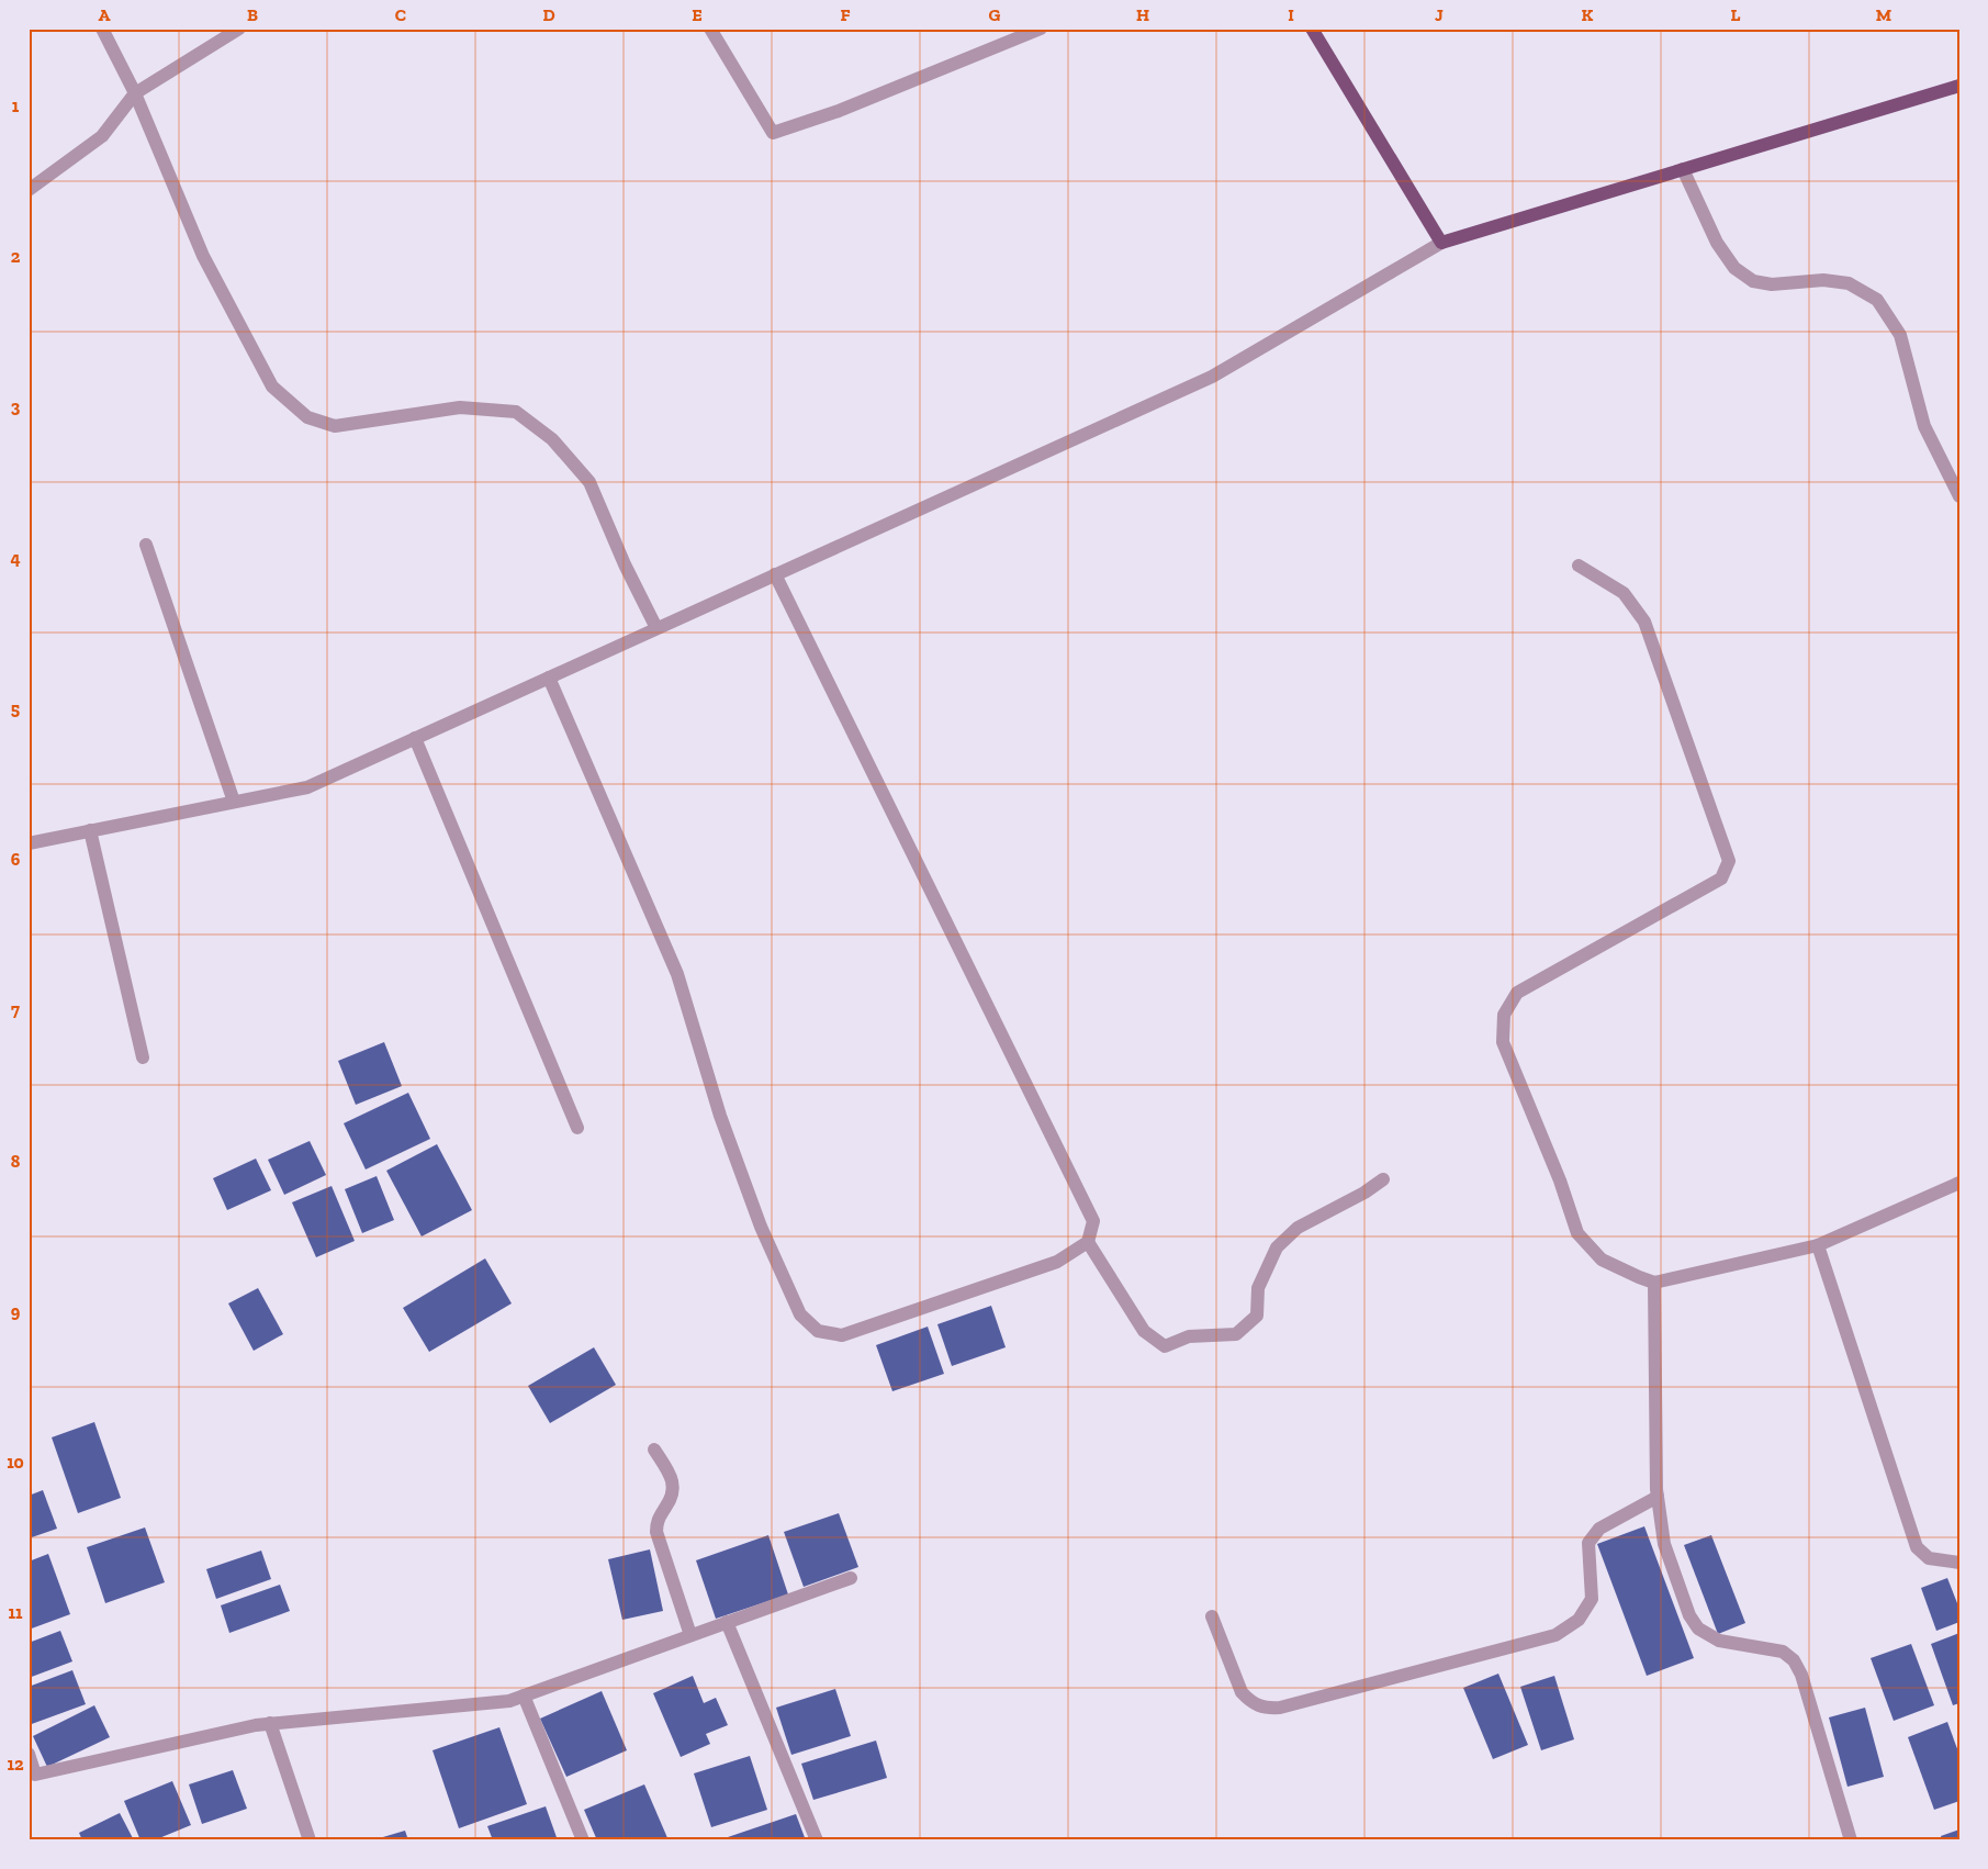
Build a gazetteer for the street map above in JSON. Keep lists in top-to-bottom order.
{
  "grid": {
    "columns": [
      "A",
      "B",
      "C",
      "D",
      "E",
      "F",
      "G",
      "H",
      "I",
      "J",
      "K",
      "L",
      "M"
    ],
    "rows": [
      "1",
      "2",
      "3",
      "4",
      "5",
      "6",
      "7",
      "8",
      "9",
      "10",
      "11",
      "12"
    ]
  }
}
